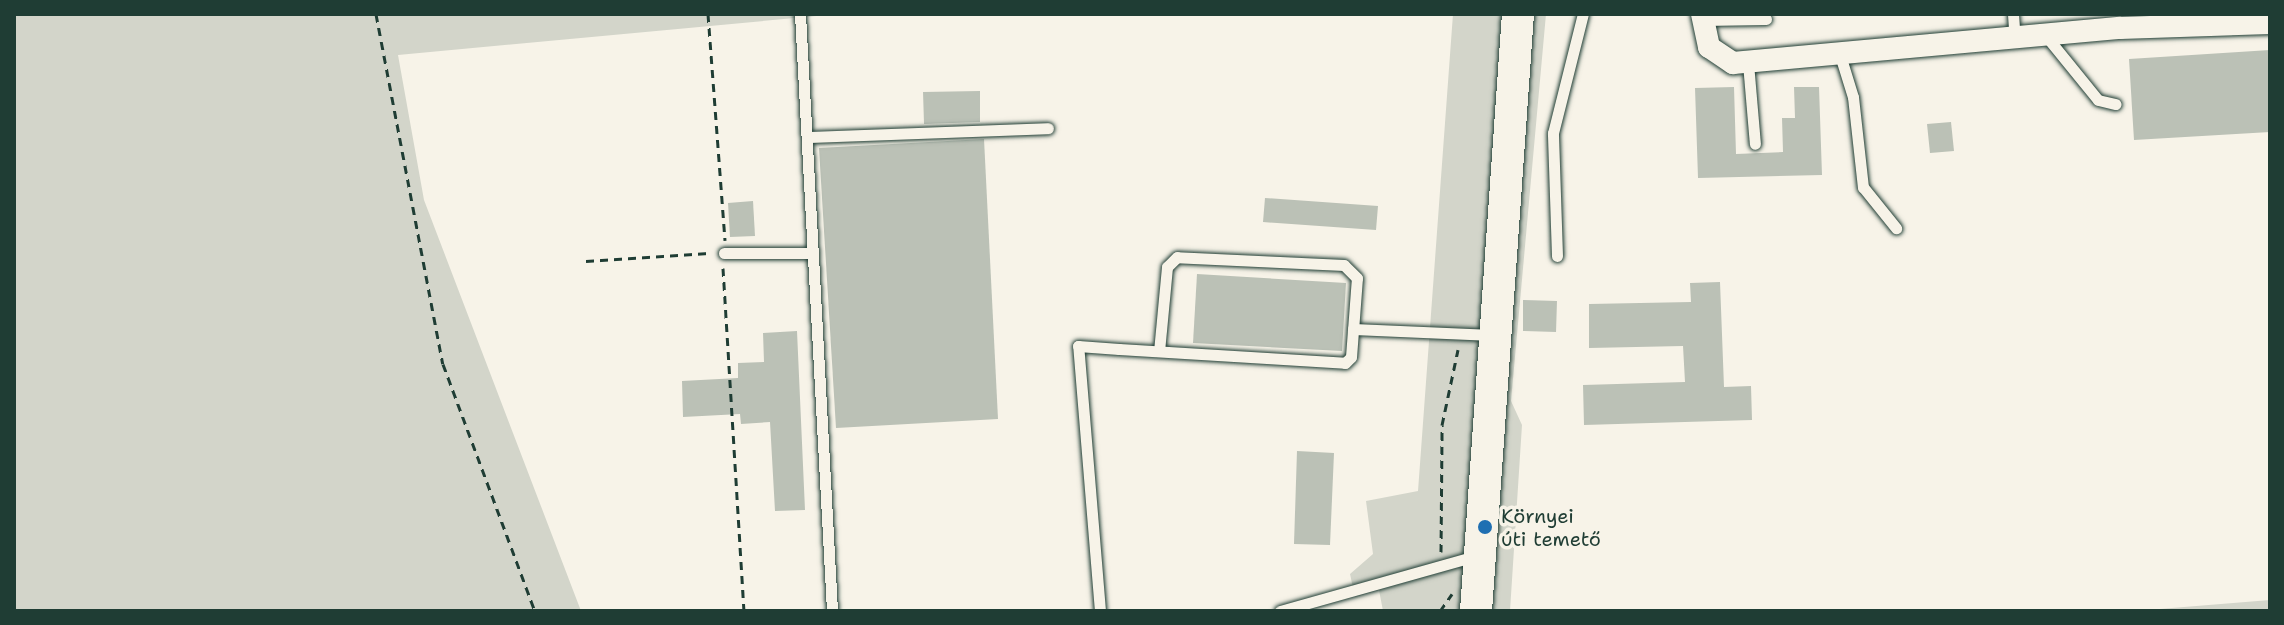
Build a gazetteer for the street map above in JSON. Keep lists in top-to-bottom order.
{
  "places": ["Környei úti temető"]
}
